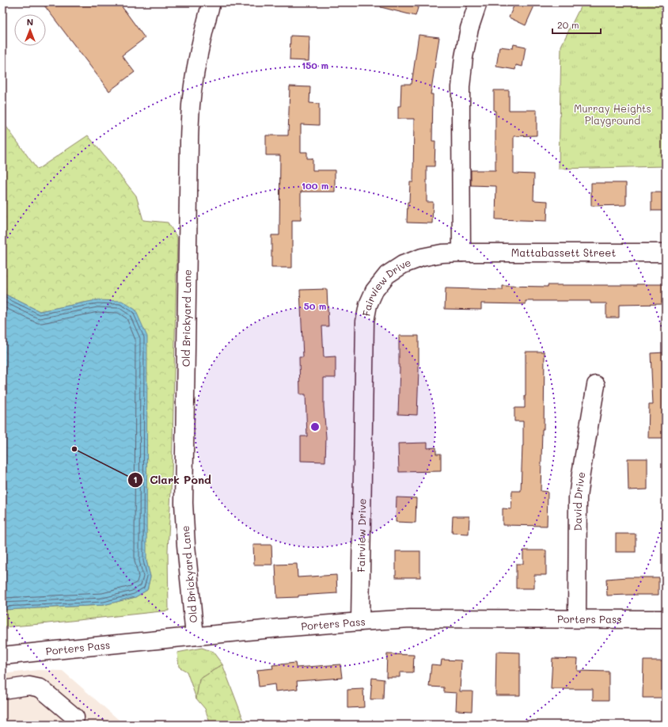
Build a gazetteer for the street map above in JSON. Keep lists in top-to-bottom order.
{
  "streets": {
    "street": [
      "Mattabassett Street",
      "Fairview Drive",
      "Old Brickyard Lane",
      "David Drive",
      "Porters Pass"
    ]
  },
  "crossings": [
    ["Mattabassett Street", "Fairview Drive"],
    ["Fairview Drive", "Porters Pass"],
    ["Old Brickyard Lane", "Porters Pass"],
    ["David Drive", "Porters Pass"]
  ],
  "parks": ["Murray Heights Playground"],
  "places": ["Clark Pond"],
  "scale_bar": "20 m",
  "north": "top",
  "rings": ["150 m", "100 m", "50 m"]
}
